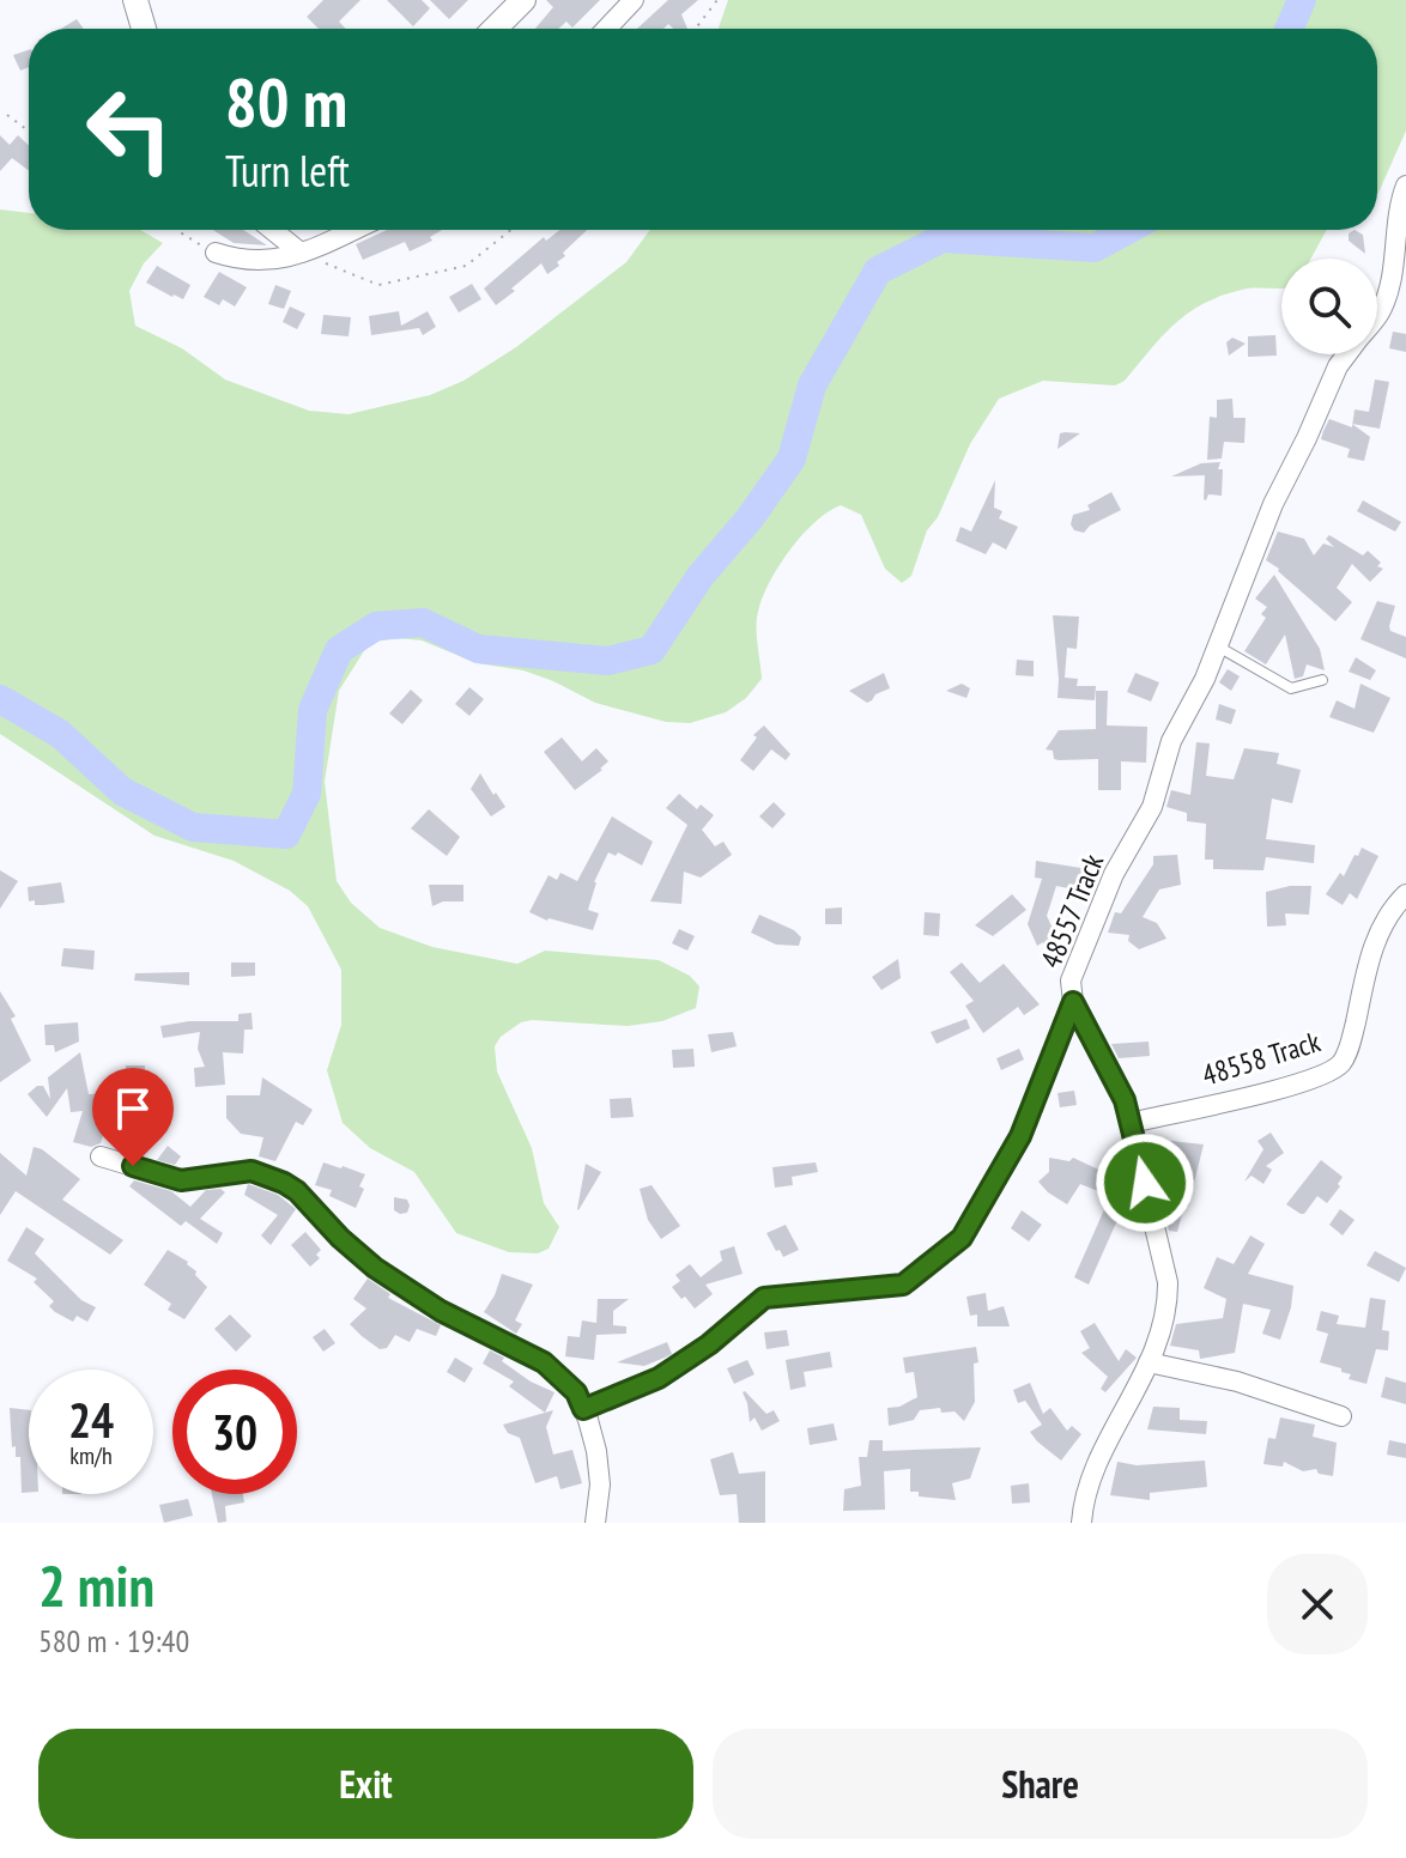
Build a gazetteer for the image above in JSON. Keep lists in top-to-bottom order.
{
  "streets": {
    "street": ["48557 Track", "48558 Track"]
  },
  "crossings": [
    ["48557 Track", "48558 Track"]
  ],
  "page": {
    "turn": ["80 m", "Turn left"],
    "speed": "24 km/h",
    "limit": "30",
    "heading": ["2 min", "580 m · 19:40"],
    "buttons": ["Exit", "Share"]
  }
}
